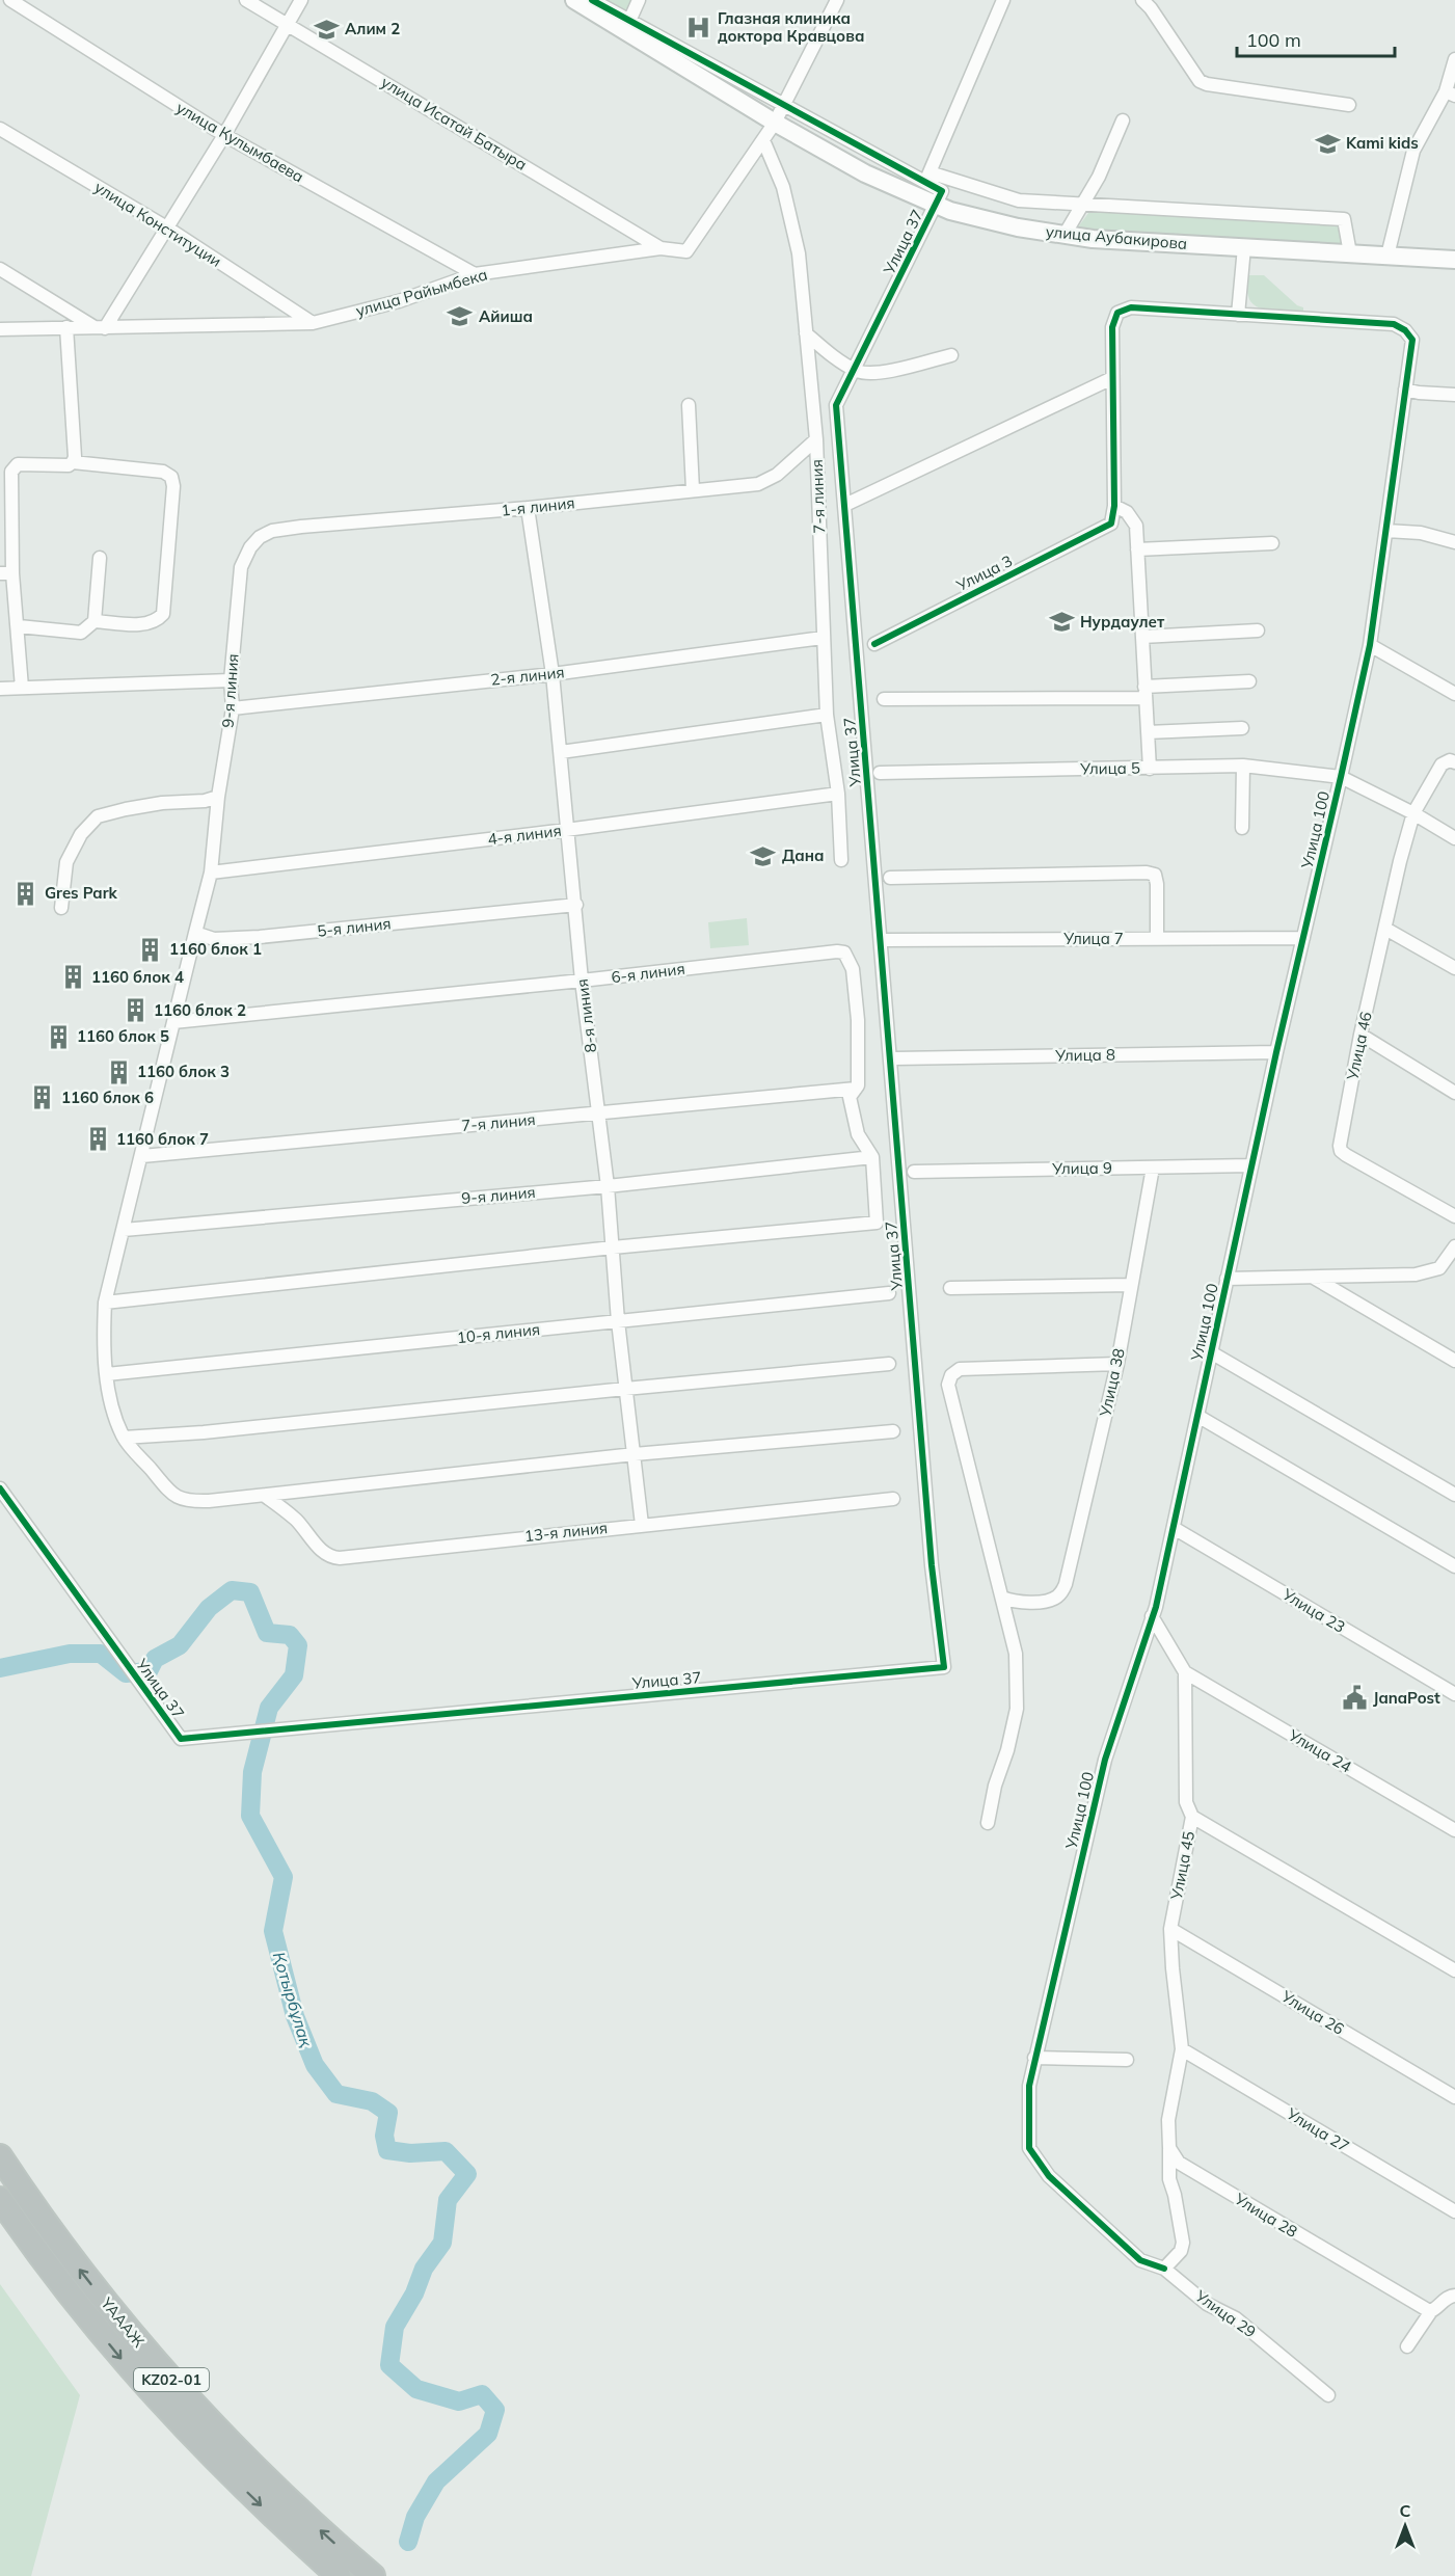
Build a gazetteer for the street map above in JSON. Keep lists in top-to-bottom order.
{
  "streets": {
    "highway": ["ҮАААЖ", "KZ02-01"],
    "main road": ["улица Аубакирова"],
    "street": [
      "улица Исатай Батыра",
      "улица Кулымбаева",
      "улица Конституции",
      "Улица 37",
      "улица Райымбека",
      "7-я линия",
      "1-я линия",
      "Улица 3",
      "2-я линия",
      "9-я линия",
      "Улица 5",
      "Улица 100",
      "4-я линия",
      "5-я линия",
      "Улица 7",
      "6-я линия",
      "8-я линия",
      "Улица 46",
      "Улица 8",
      "Улица 9",
      "10-я линия",
      "Улица 38",
      "13-я линия",
      "Улица 23",
      "Улица 24",
      "Улица 45",
      "Улица 26",
      "Улица 27",
      "Улица 28",
      "Улица 29"
    ]
  },
  "crossings": [
    ["улица Исатай Батыра", "улица Райымбека"],
    ["улица Кулымбаева", "улица Райымбека"],
    ["улица Конституции", "улица Райымбека"],
    ["улица Аубакирова", "улица Райымбека"],
    ["улица Райымбека", "7-я линия"],
    ["7-я линия", "1-я линия"],
    ["7-я линия", "2-я линия"],
    ["7-я линия", "4-я линия"],
    ["7-я линия", "6-я линия"],
    ["7-я линия", "8-я линия"],
    ["1-я линия", "9-я линия"],
    ["1-я линия", "8-я линия"],
    ["2-я линия", "9-я линия"],
    ["2-я линия", "8-я линия"],
    ["9-я линия", "4-я линия"],
    ["9-я линия", "6-я линия"],
    ["9-я линия", "8-я линия"],
    ["Улица 5", "Улица 100"],
    ["Улица 5", "Улица 46"],
    ["Улица 100", "Улица 7"],
    ["Улица 100", "Улица 8"],
    ["Улица 100", "Улица 9"],
    ["Улица 100", "Улица 23"],
    ["Улица 100", "Улица 29"],
    ["4-я линия", "8-я линия"],
    ["5-я линия", "8-я линия"],
    ["6-я линия", "8-я линия"],
    ["8-я линия", "10-я линия"],
    ["8-я линия", "13-я линия"],
    ["Улица 9", "Улица 38"],
    ["Улица 24", "Улица 45"],
    ["Улица 45", "Улица 26"],
    ["Улица 45", "Улица 27"]
  ],
  "water": ["Қотырбұлақ"],
  "places": {
    "hospital": ["Глазная клиника доктора Кравцова"],
    "school or university": [
      "Алим 2",
      "Kami kids",
      "Айиша",
      "Нурдаулет",
      "Дана"
    ],
    "building": [
      "Gres Park",
      "1160 блок 1",
      "1160 блок 4",
      "1160 блок 2",
      "1160 блок 5",
      "1160 блок 3",
      "1160 блок 6",
      "1160 блок 7"
    ],
    "public building": ["JanaPost"]
  },
  "scale_bar": "100 m",
  "north": "top"
}
